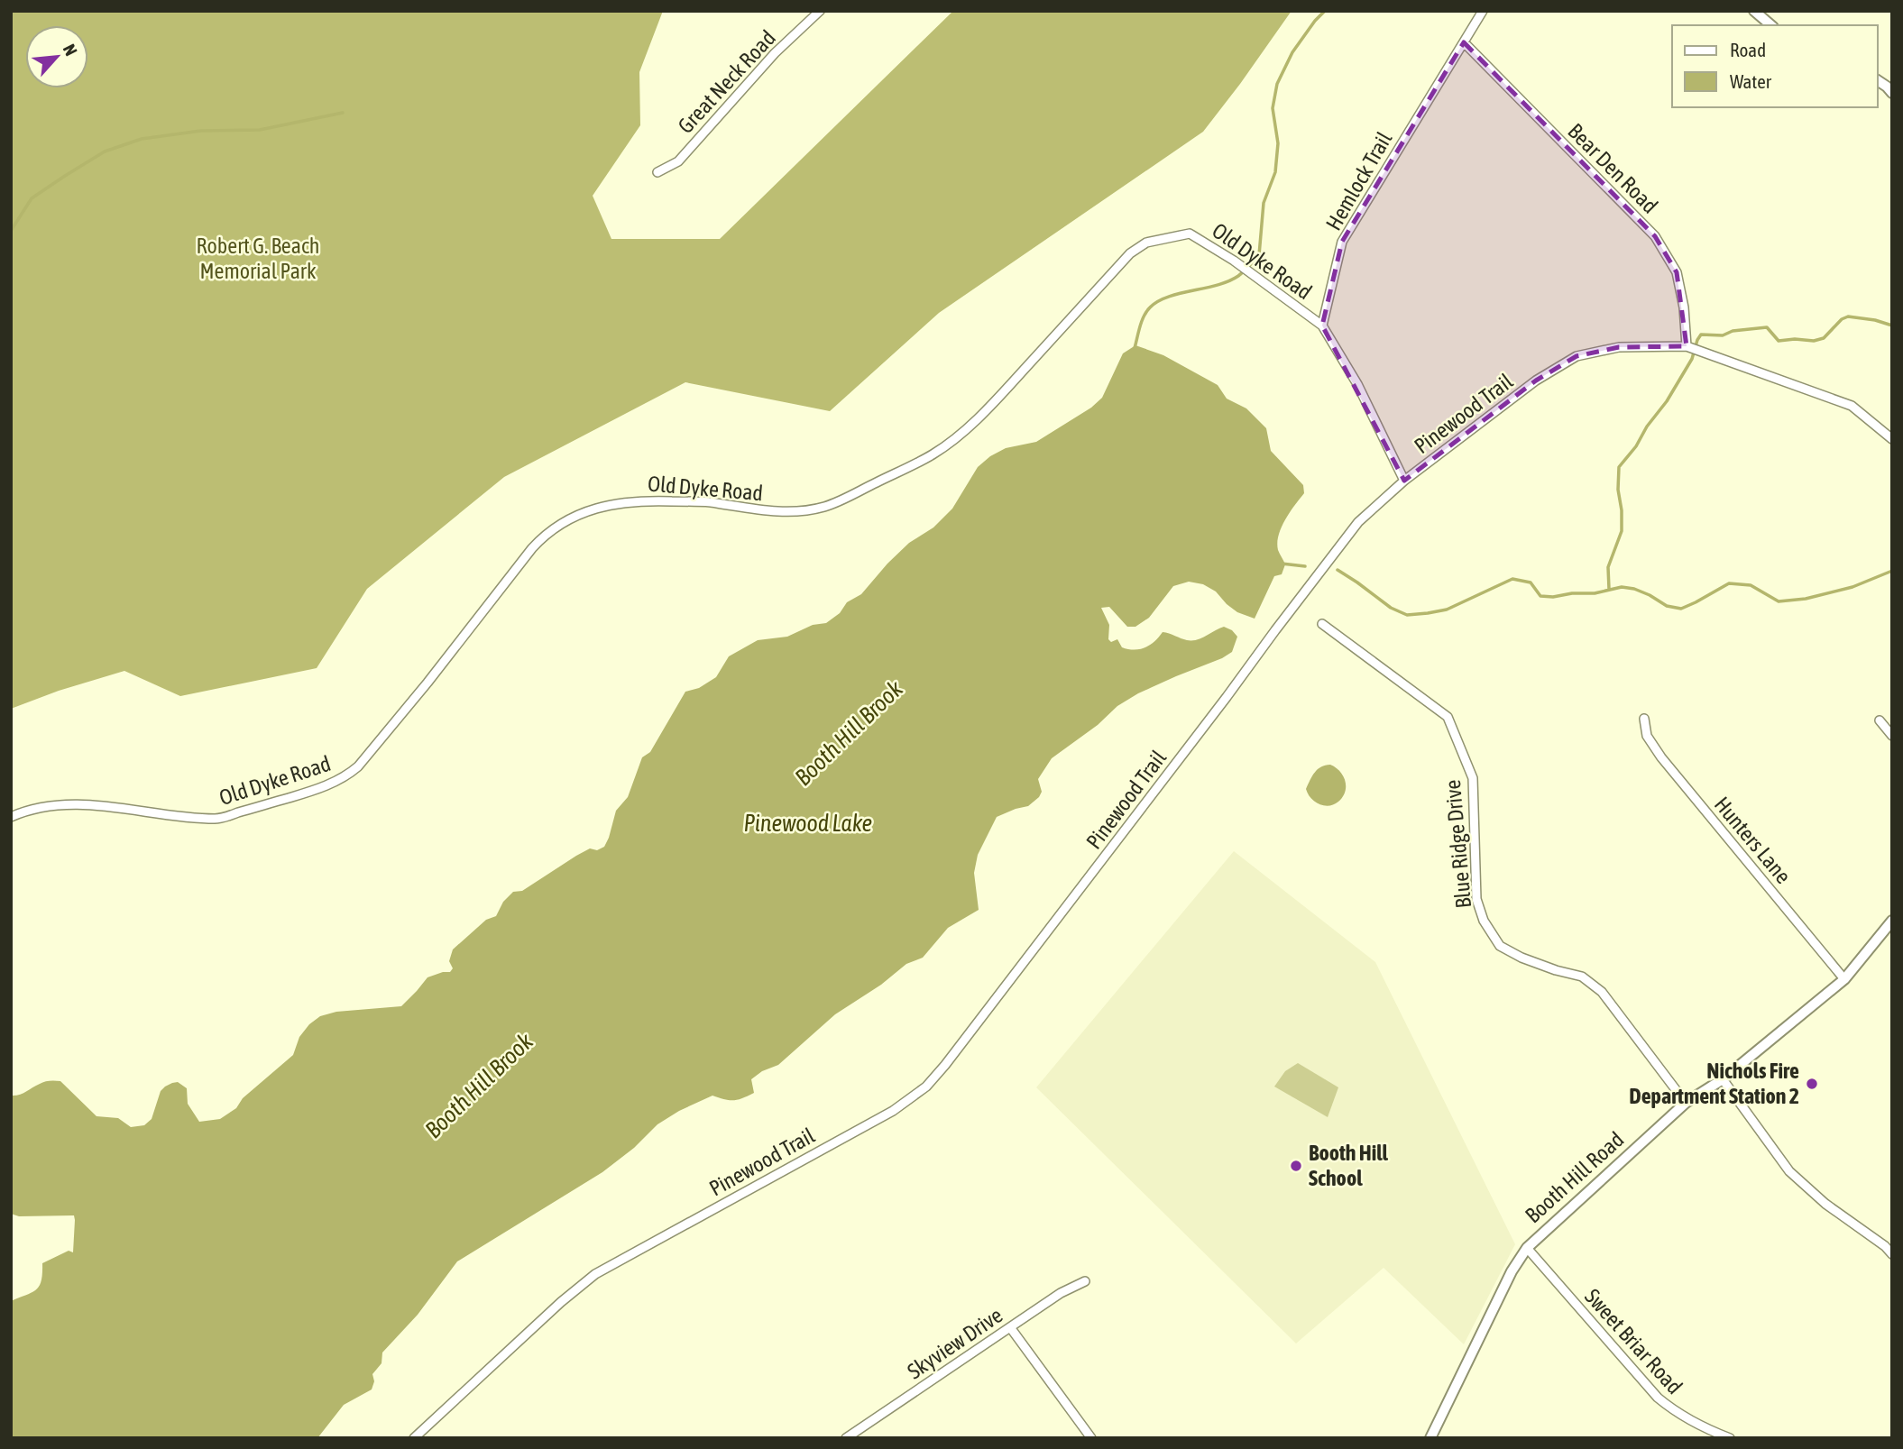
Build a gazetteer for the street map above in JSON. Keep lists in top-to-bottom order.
{
  "streets": {
    "street": [
      "Great Neck Road",
      "Bear Den Road",
      "Hemlock Trail",
      "Old Dyke Road",
      "Pinewood Trail",
      "Hunters Lane",
      "Blue Ridge Drive",
      "Booth Hill Road",
      "Sweet Briar Road",
      "Skyview Drive"
    ]
  },
  "crossings": [
    ["Bear Den Road", "Hemlock Trail"],
    ["Bear Den Road", "Pinewood Trail"],
    ["Hemlock Trail", "Old Dyke Road"],
    ["Hunters Lane", "Booth Hill Road"],
    ["Blue Ridge Drive", "Booth Hill Road"],
    ["Booth Hill Road", "Sweet Briar Road"]
  ],
  "water": ["Booth Hill Brook", "Pinewood Lake"],
  "parks": ["Robert G. Beach Memorial Park"],
  "places": ["Nichols Fire Department Station 2", "Booth Hill School"],
  "legend": ["Road", "Water"],
  "north": "top right"
}
